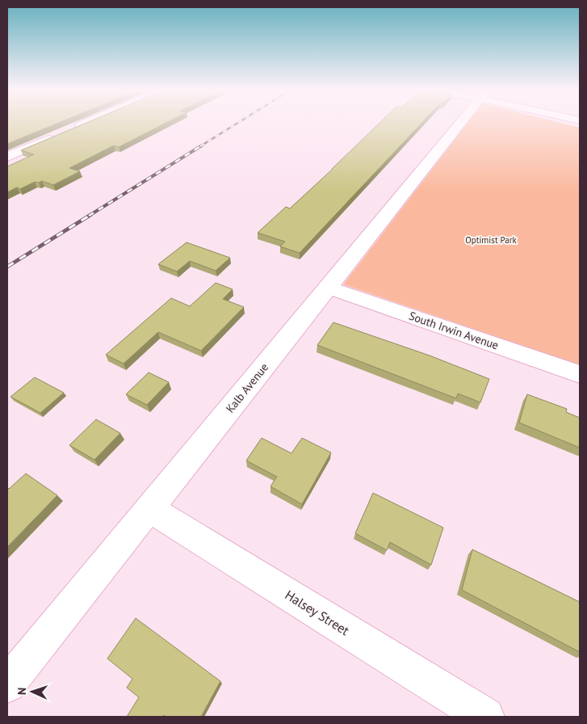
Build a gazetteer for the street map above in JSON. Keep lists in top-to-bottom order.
{
  "streets": {
    "street": ["South Irwin Avenue", "Kalb Avenue", "Halsey Street"]
  },
  "crossings": [
    ["South Irwin Avenue", "Kalb Avenue"],
    ["Kalb Avenue", "Halsey Street"]
  ],
  "parks": ["Optimist Park"],
  "north": "left"
}
